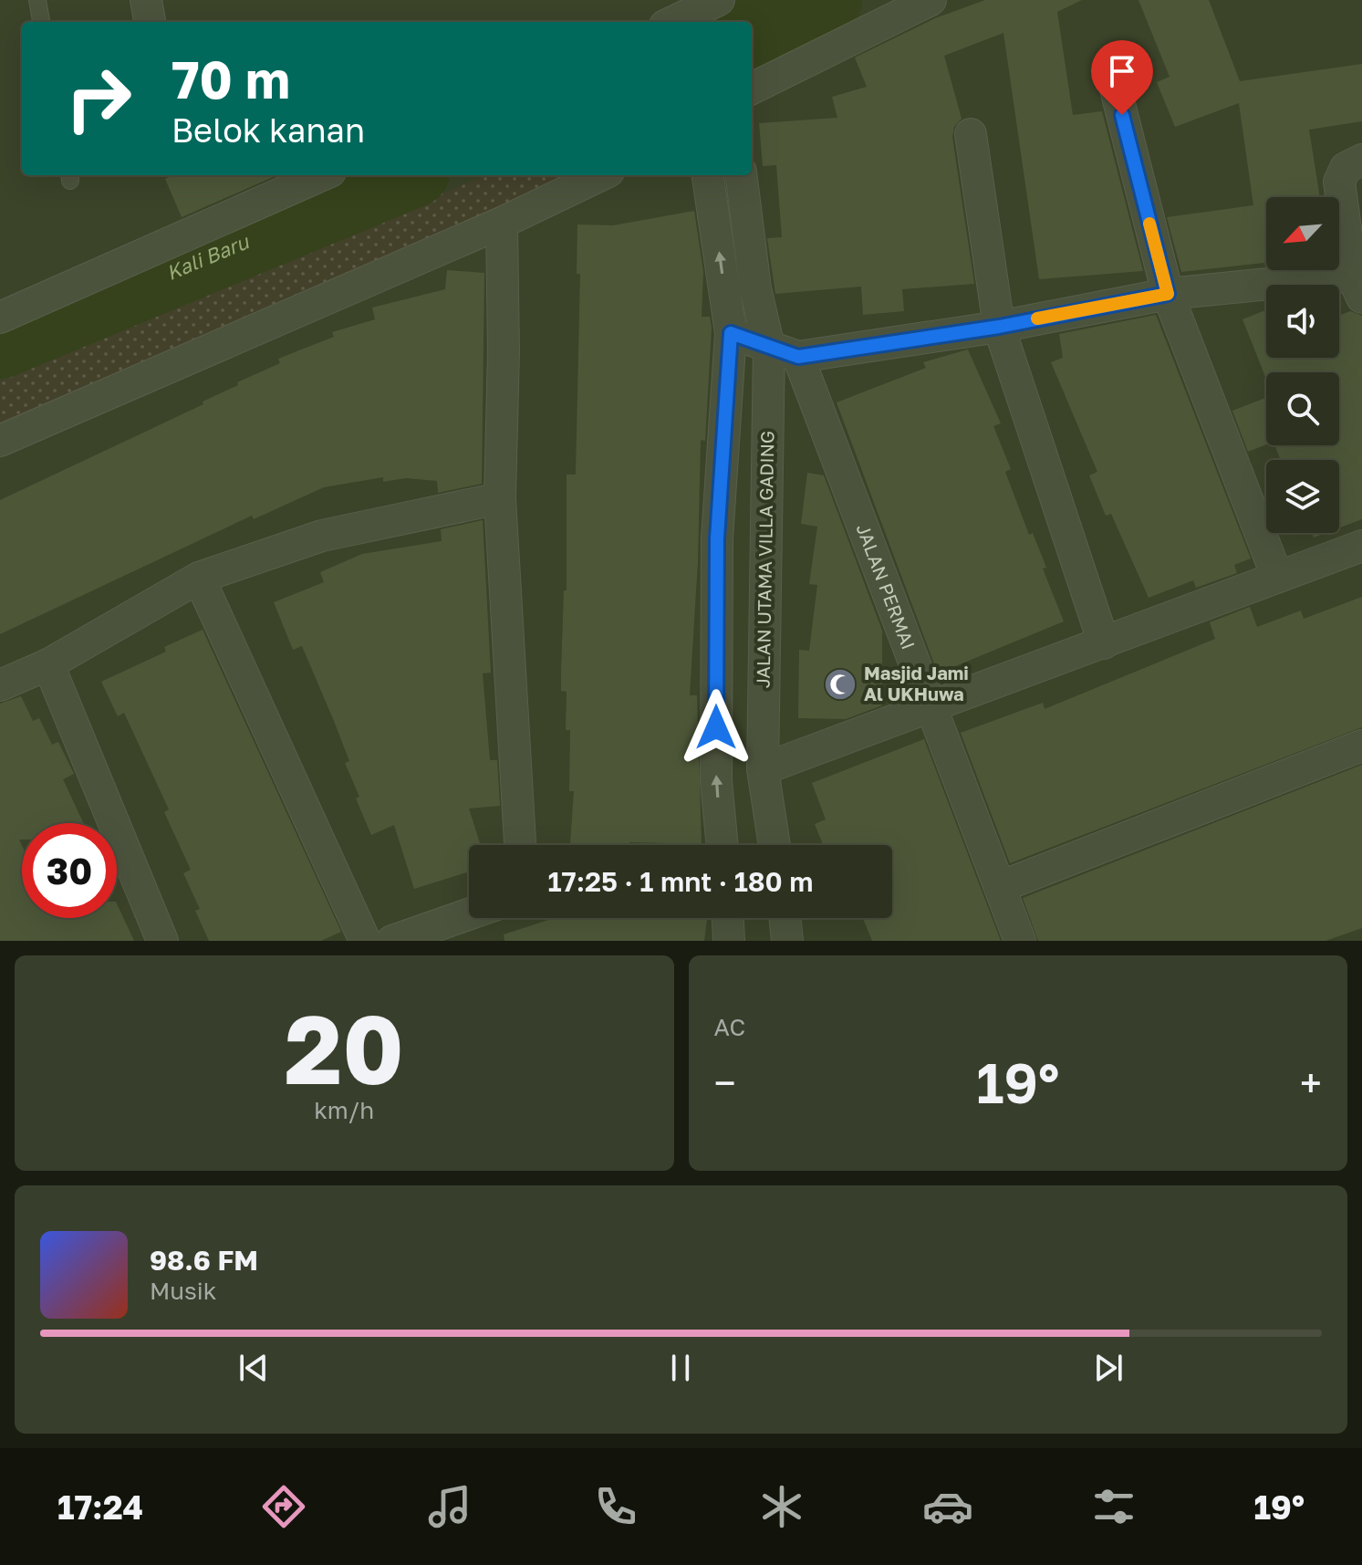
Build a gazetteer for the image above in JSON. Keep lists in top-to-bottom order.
{
  "streets": {
    "street": ["JALAN UTAMA VILLA GADING", "JALAN PERMAI"]
  },
  "crossings": [
    ["JALAN UTAMA VILLA GADING", "JALAN PERMAI"]
  ],
  "water": ["Kali Baru"],
  "places": {
    "mosque": ["Masjid Jami Al UKHuwa"]
  },
  "north": "bottom left",
  "page": {
    "turn": ["70 m", "Belok kanan"],
    "limit": "30",
    "trip": "17:25 · 1 mnt · 180 m",
    "tile": [
      ["20", "km/h"],
      "AC"
    ],
    "heat": ["−", "19°", "+"],
    "song": ["98.6 FM", "Musik"],
    "tabs": ["17:24", "19°"]
  }
}
